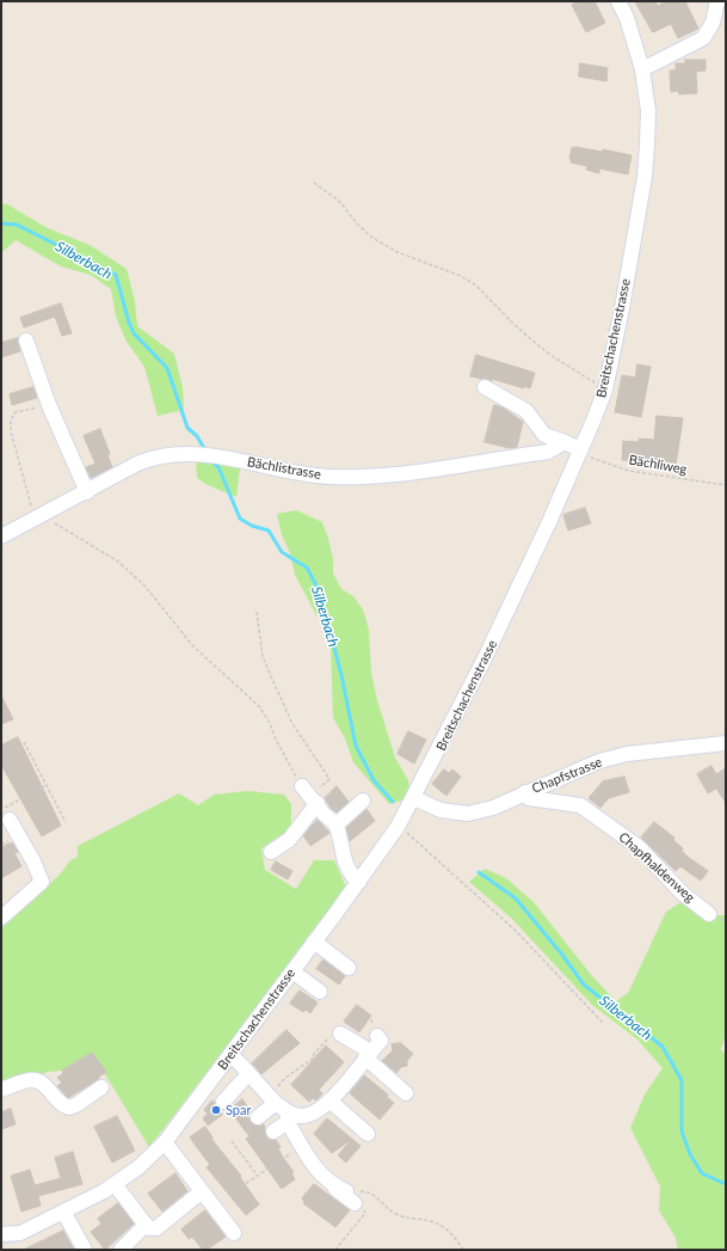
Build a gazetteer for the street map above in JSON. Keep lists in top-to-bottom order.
{
  "streets": {
    "street": [
      "Breitschachenstrasse",
      "Bächlistrasse",
      "Chapfstrasse",
      "Chapfhaldenweg"
    ],
    "path": ["Bächliweg"]
  },
  "crossings": [
    ["Breitschachenstrasse", "Bächliweg"],
    ["Breitschachenstrasse", "Chapfstrasse"],
    ["Chapfstrasse", "Chapfhaldenweg"]
  ],
  "water": ["Silberbach"],
  "places": ["Spar"]
}
